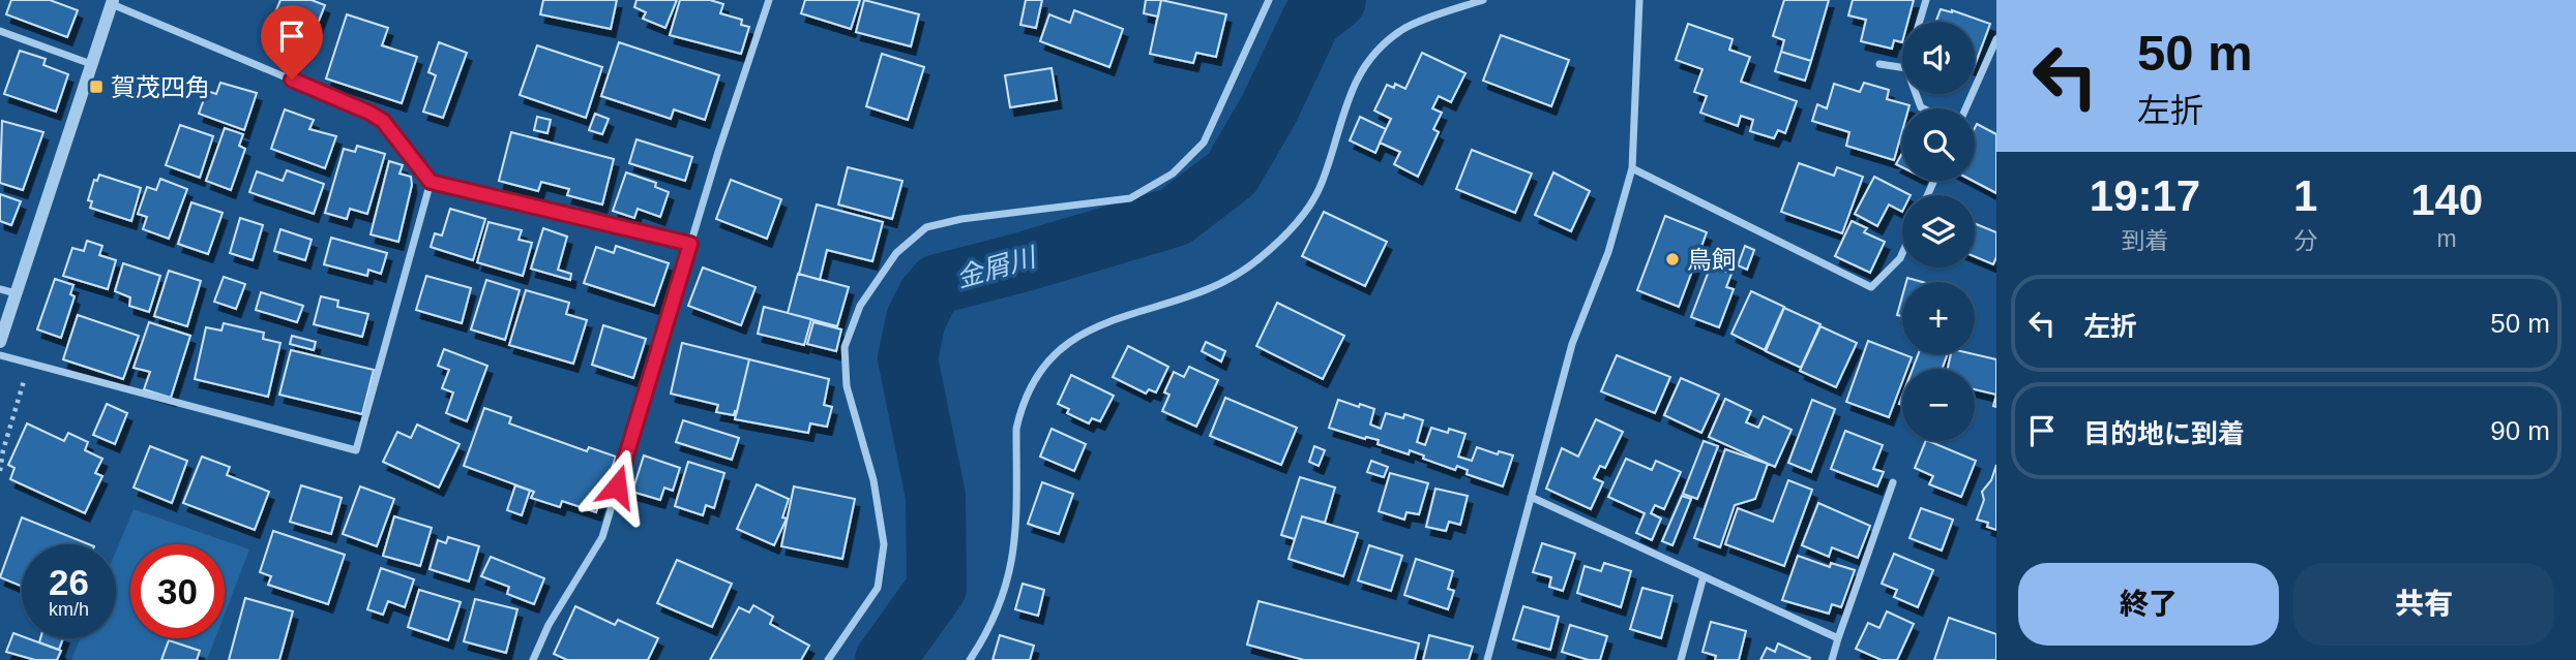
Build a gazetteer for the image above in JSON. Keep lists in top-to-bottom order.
{
  "water": ["金屑川"],
  "places": {
    "transit": ["賀茂四角"],
    "other": ["鳥飼"]
  },
  "page": {
    "turn": ["50 m", "左折"],
    "map_buttons": ["+", "−"],
    "eta": [
      "19:17",
      "到着",
      "1",
      "分",
      "140",
      "m"
    ],
    "list": [
      {
        "name": "左折",
        "value": "50 m"
      },
      {
        "name": "目的地に到着",
        "value": "90 m"
      }
    ],
    "speed": "26 km/h",
    "limit": "30",
    "buttons": ["終了", "共有"]
  }
}
